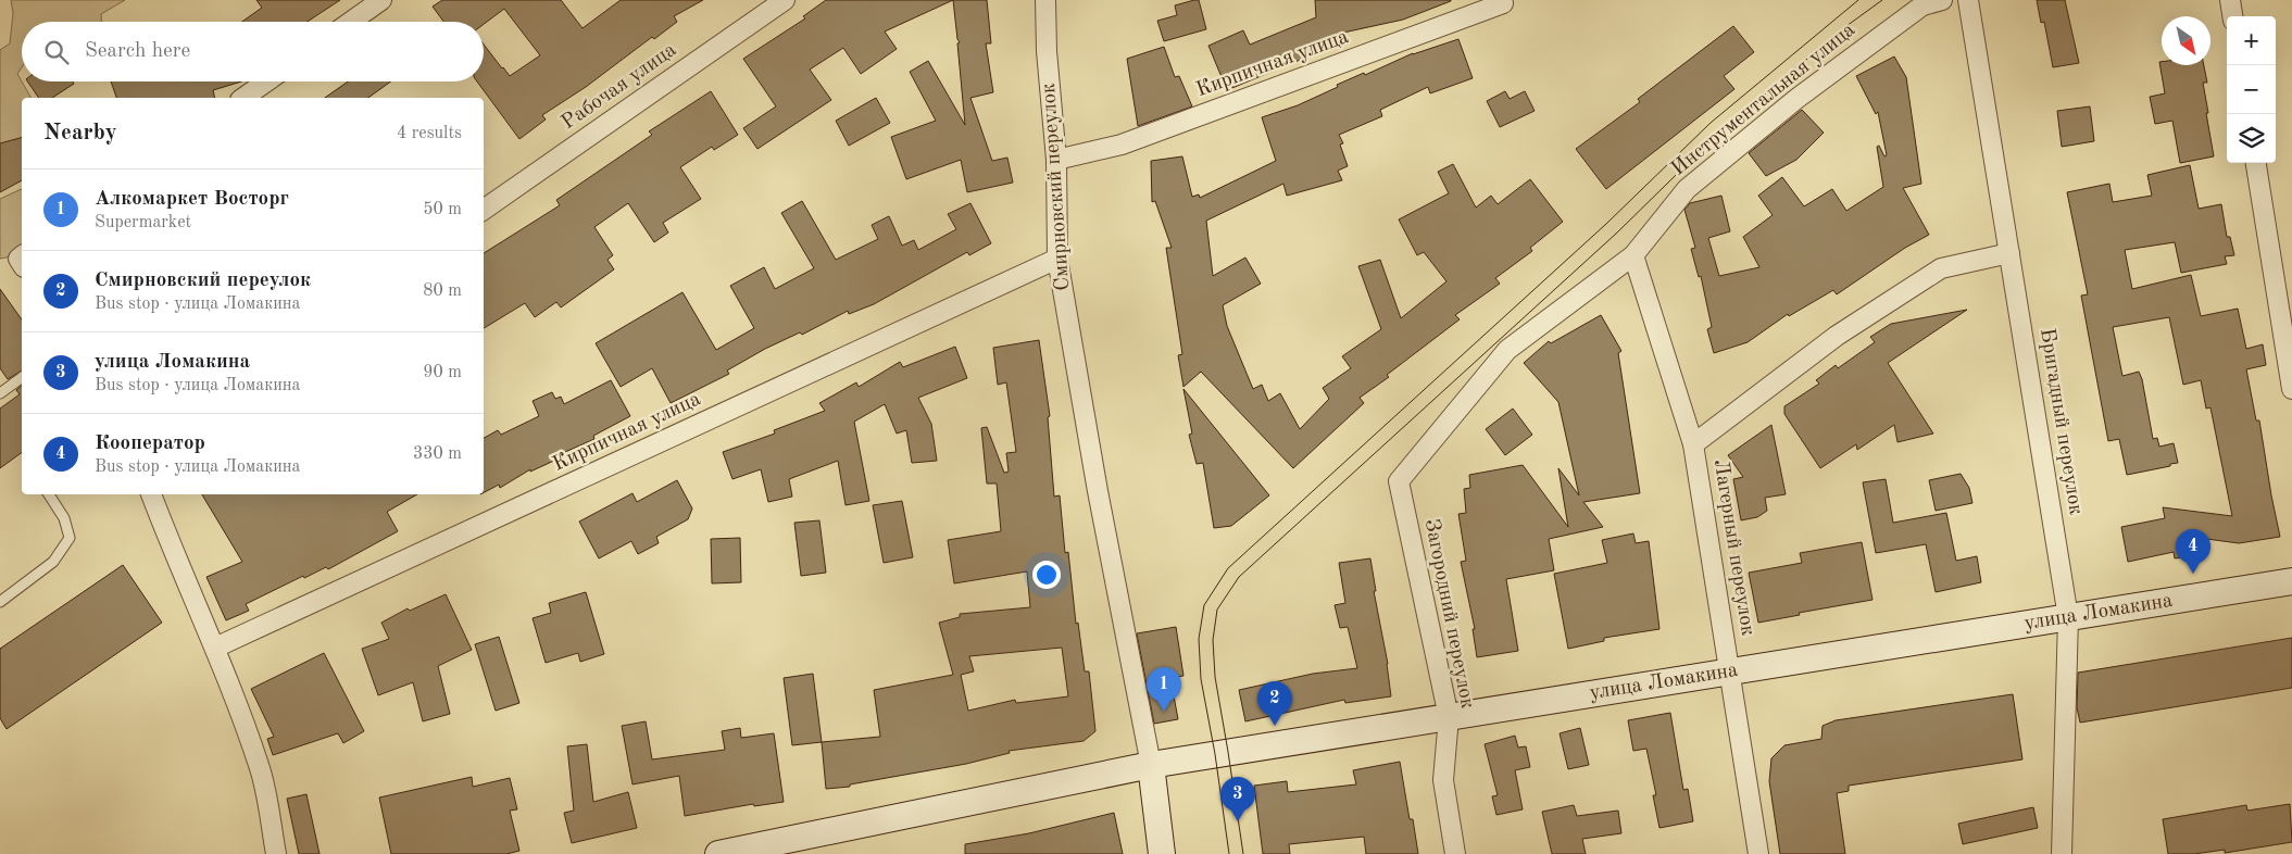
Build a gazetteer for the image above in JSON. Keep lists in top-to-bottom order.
{
  "streets": {
    "main road": ["Смирновский переулок", "улица Ломакина"],
    "street": [
      "Кирпичная улица",
      "Рабочая улица",
      "Инструментальная улица",
      "Бригадный переулок",
      "Лагерный переулок",
      "Загородний переулок"
    ]
  },
  "crossings": [
    ["Кирпичная улица", "Смирновский переулок"],
    ["Инструментальная улица", "Лагерный переулок"],
    ["Инструментальная улица", "Загородний переулок"],
    ["Смирновский переулок", "улица Ломакина"],
    ["Бригадный переулок", "улица Ломакина"],
    ["Лагерный переулок", "улица Ломакина"],
    ["улица Ломакина", "Загородний переулок"]
  ],
  "north": "bottom right",
  "page": {
    "map_buttons": ["+", "−"],
    "search": "Search here",
    "heading": ["Nearby", "4 results"],
    "list": [
      {
        "mark": "1",
        "name": "Алкомаркет Восторг",
        "note": "Supermarket",
        "value": "50 m"
      },
      {
        "mark": "2",
        "name": "Смирновский переулок",
        "note": "Bus stop · улица Ломакина",
        "value": "80 m"
      },
      {
        "mark": "3",
        "name": "улица Ломакина",
        "note": "Bus stop · улица Ломакина",
        "value": "90 m"
      },
      {
        "mark": "4",
        "name": "Кооператор",
        "note": "Bus stop · улица Ломакина",
        "value": "330 m"
      }
    ],
    "pins": [
      "4",
      "1",
      "2",
      "3"
    ]
  }
}
